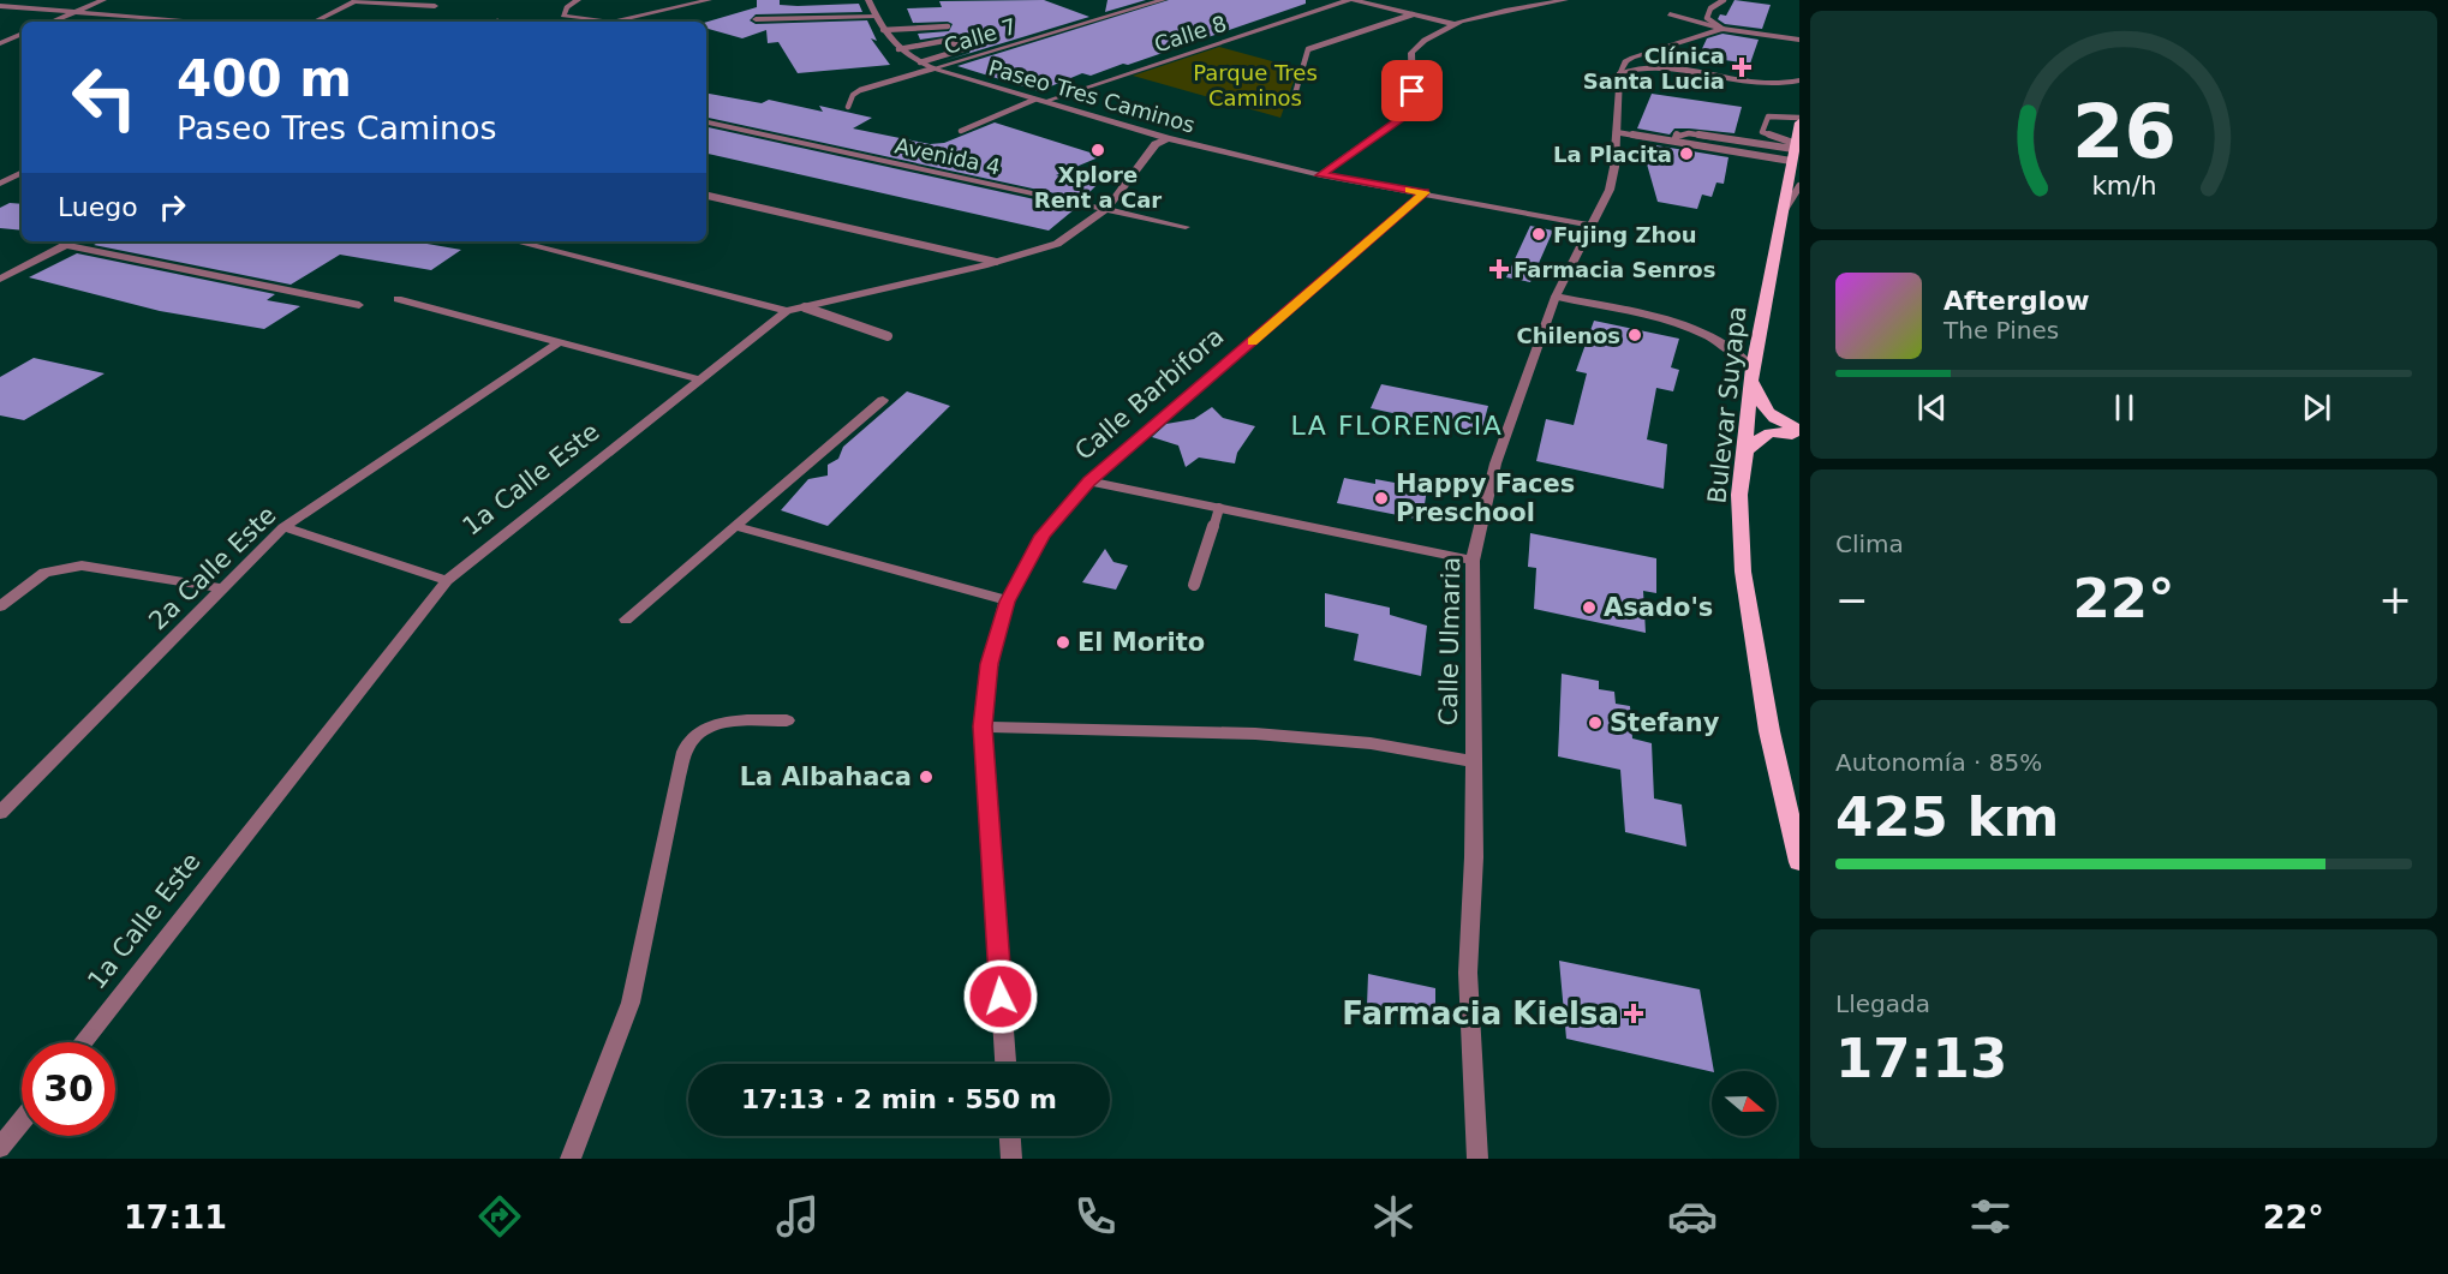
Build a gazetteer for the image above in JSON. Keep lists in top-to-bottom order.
{
  "streets": {
    "main road": ["Bulevar Suyapa"],
    "street": [
      "Calle 8",
      "Calle 7",
      "Paseo Tres Caminos",
      "Avenida 4",
      "Calle Barbifora",
      "1a Calle Este",
      "2a Calle Este",
      "Calle Ulmaria"
    ]
  },
  "crossings": [
    ["Calle 8", "Paseo Tres Caminos"],
    ["Calle 7", "Paseo Tres Caminos"],
    ["Paseo Tres Caminos", "Calle Barbifora"],
    ["Paseo Tres Caminos", "1a Calle Este"],
    ["Paseo Tres Caminos", "Calle Ulmaria"],
    ["Avenida 4", "1a Calle Este"]
  ],
  "districts": ["LA FLORENCIA"],
  "parks": ["Parque Tres Caminos"],
  "places": {
    "health": ["Clínica Santa Lucia", "Farmacia Senros", "Farmacia Kielsa"],
    "other": [
      "Xplore Rent a Car",
      "La Placita",
      "Fujing Zhou",
      "Chilenos",
      "Happy Faces Preschool",
      "Asado's",
      "El Morito",
      "Stefany",
      "La Albahaca"
    ]
  },
  "north": "right",
  "page": {
    "turn": ["400 m", "Paseo Tres Caminos"],
    "then": "Luego",
    "song": ["Afterglow", "The Pines"],
    "tile": [
      "Clima",
      ["Autonomía · 85%", "425 km"],
      ["Llegada", "17:13"]
    ],
    "heat": ["−", "22°", "+"],
    "limit": "30",
    "trip": "17:13 · 2 min · 550 m",
    "tabs": ["17:11", "22°"],
    "gauge": ["26", "km/h"]
  }
}
